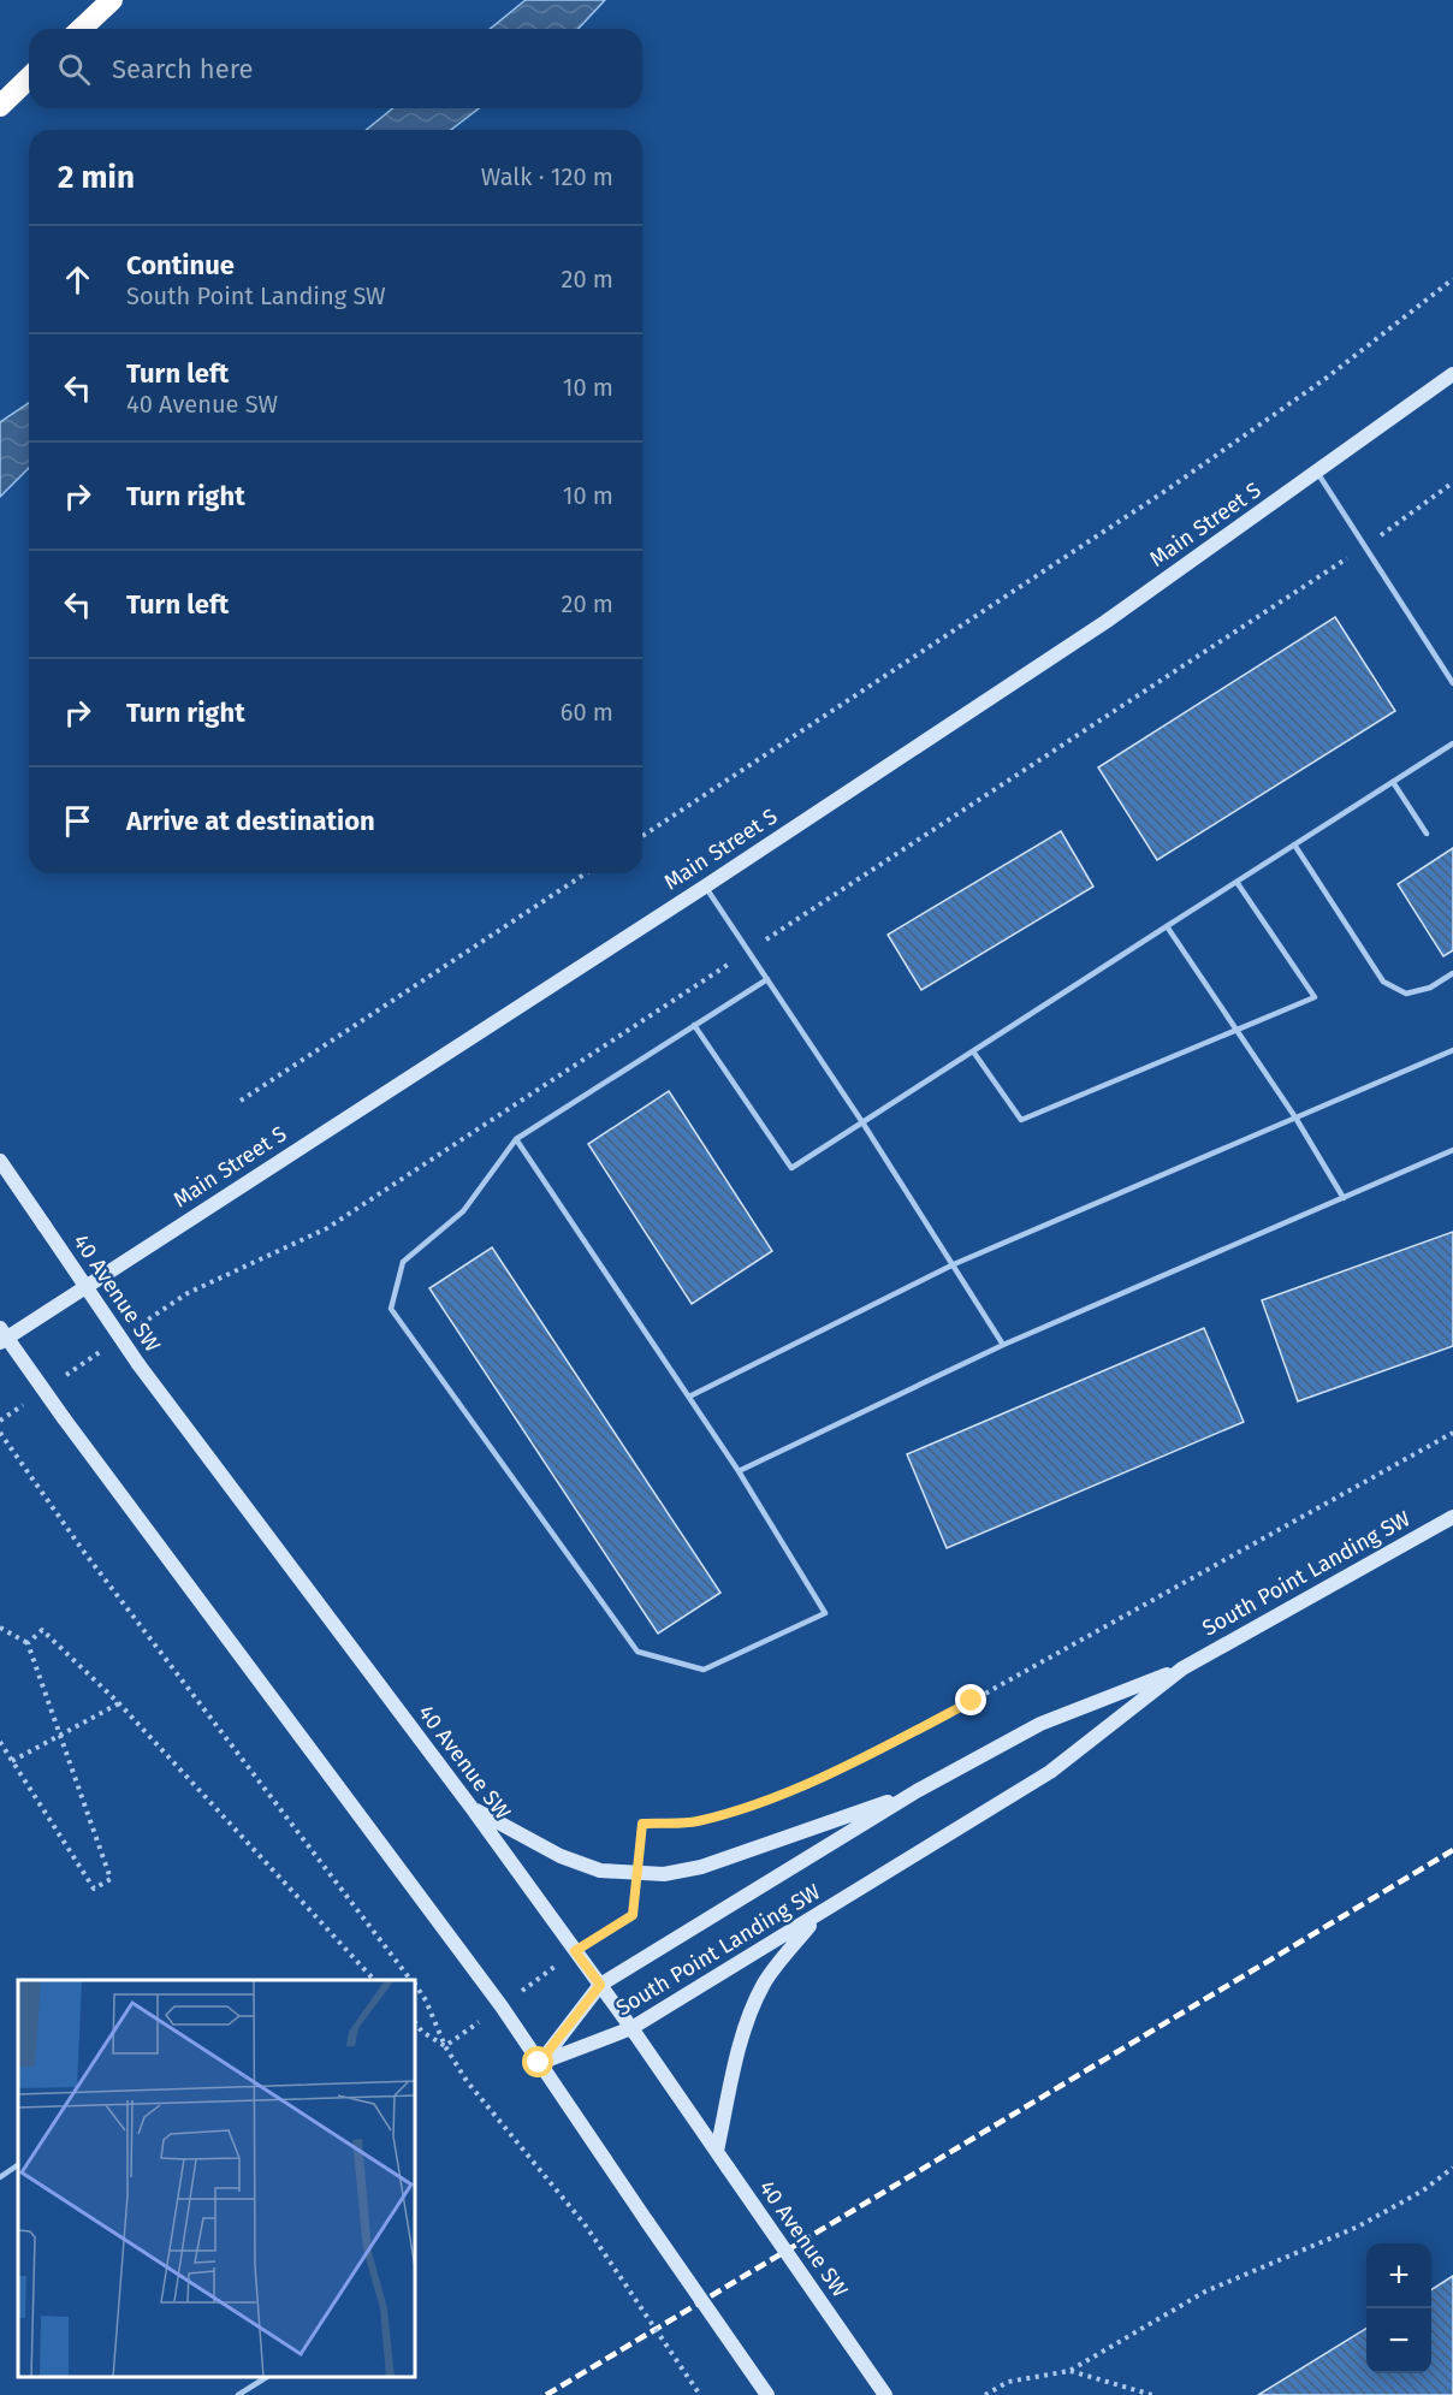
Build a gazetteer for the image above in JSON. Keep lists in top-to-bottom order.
{
  "streets": {
    "main road": ["Main Street S", "40 Avenue SW", "South Point Landing SW"]
  },
  "crossings": [
    ["40 Avenue SW", "South Point Landing SW"]
  ],
  "page": {
    "search": "Search here",
    "heading": ["2 min", "Walk · 120 m"],
    "list": [
      ["Continue", "South Point Landing SW", "20 m"],
      ["Turn left", "40 Avenue SW", "10 m"],
      ["Turn right", "10 m"],
      ["Turn left", "20 m"],
      ["Turn right", "60 m"],
      "Arrive at destination"
    ],
    "map_buttons": ["+", "−"]
  }
}
